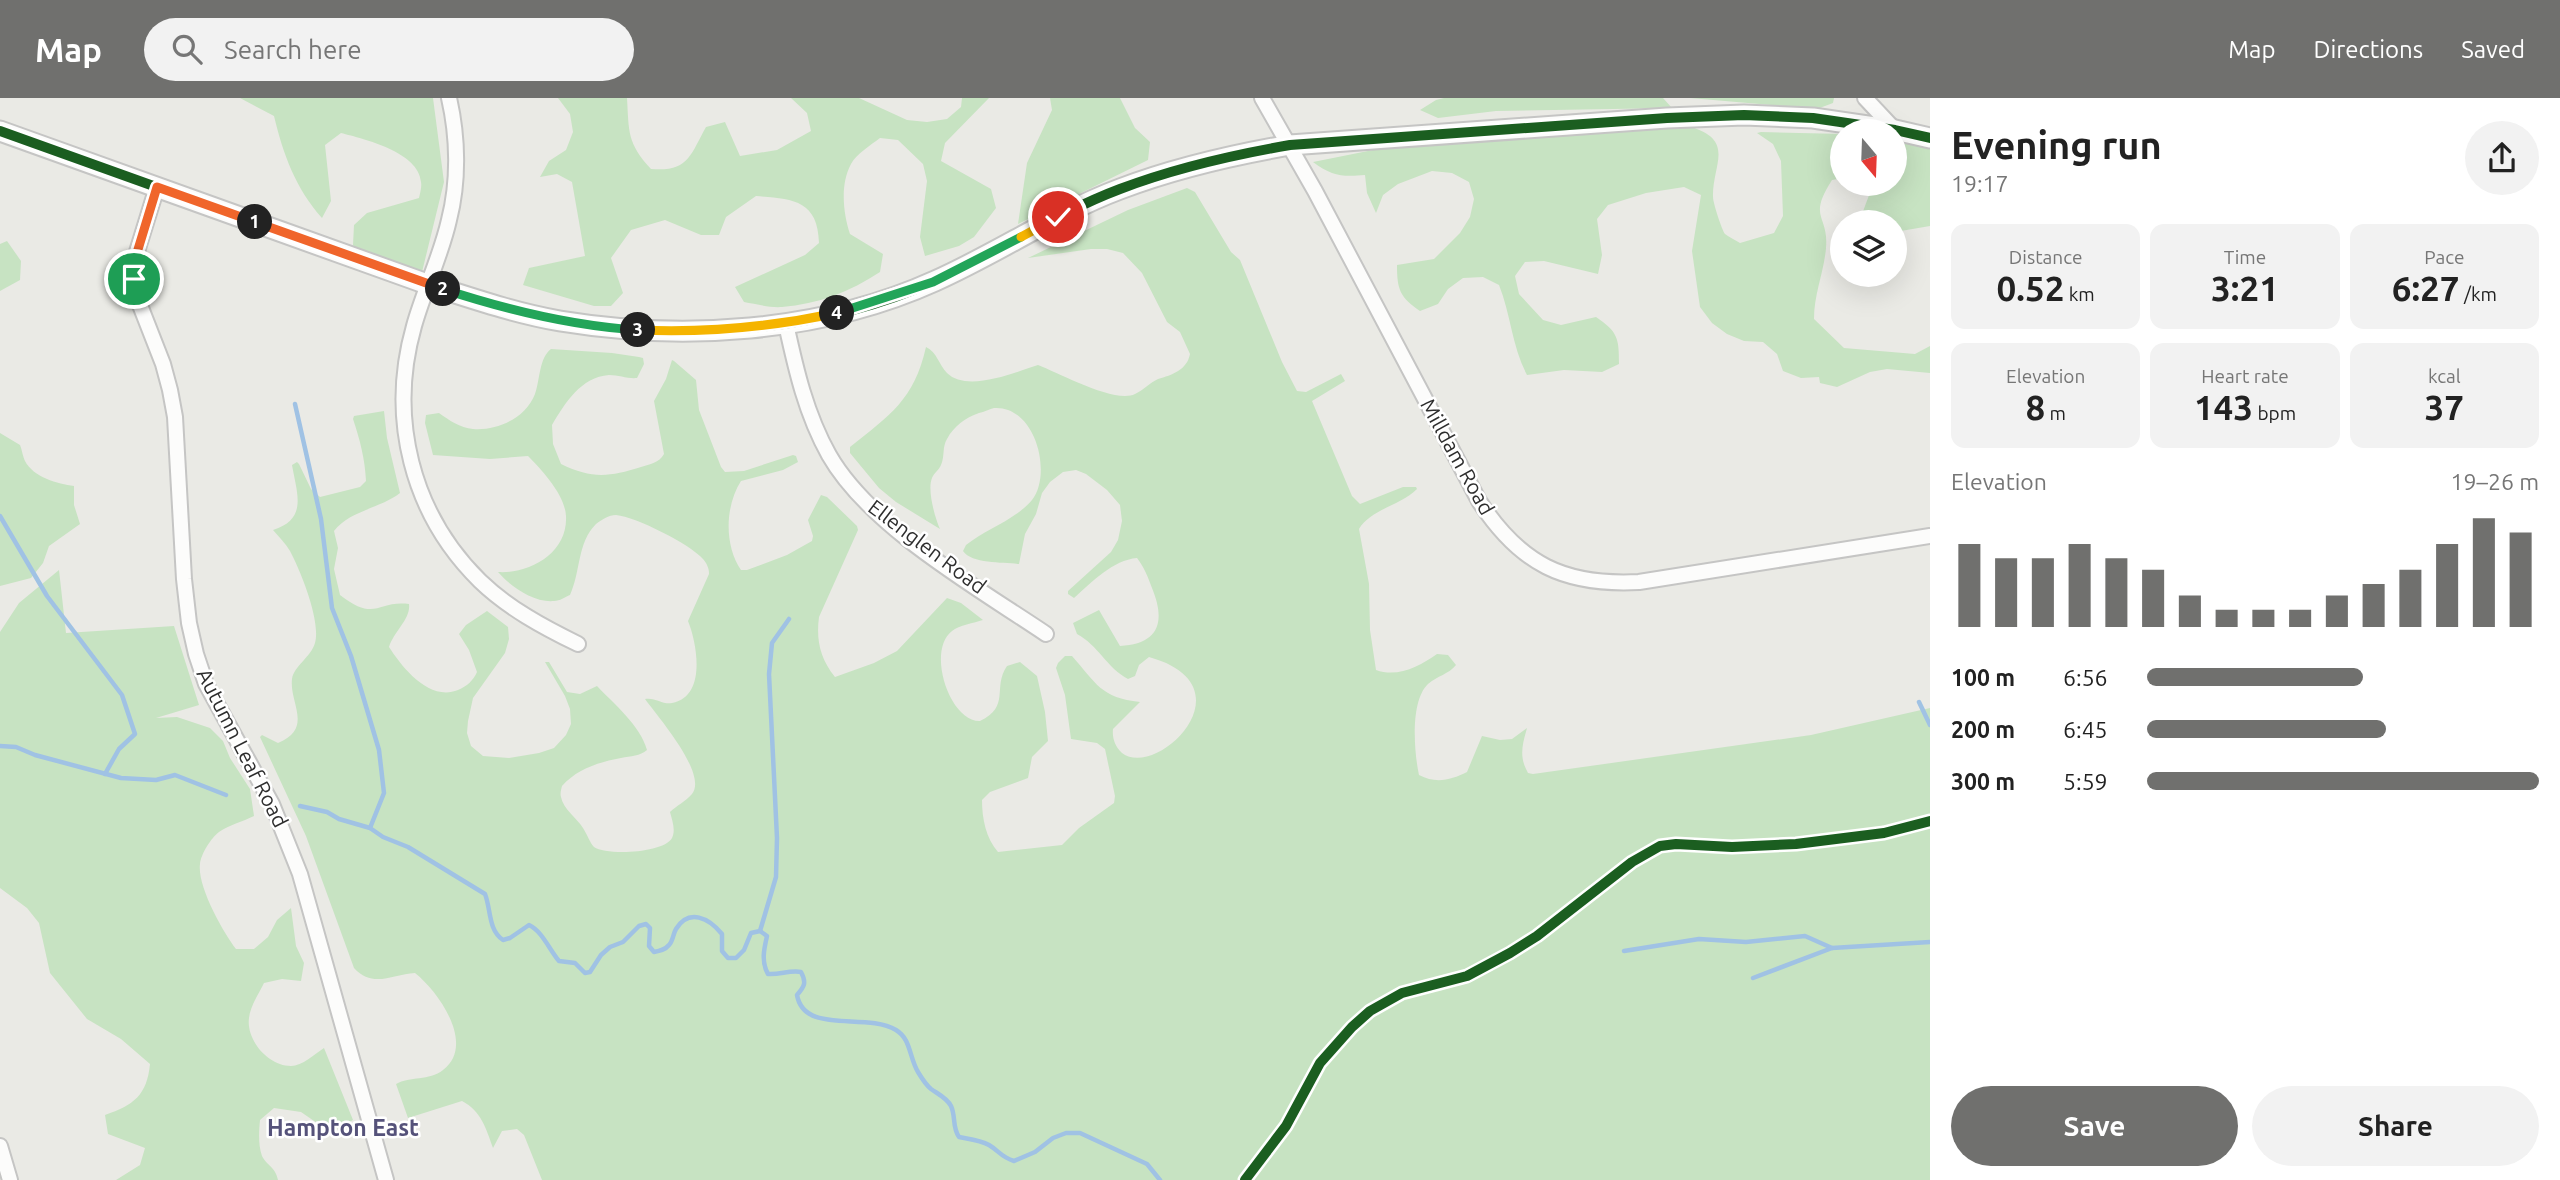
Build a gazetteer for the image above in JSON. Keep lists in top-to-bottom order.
{
  "streets": {
    "street": ["Milldam Road", "Ellenglen Road", "Autumn Leaf Road"]
  },
  "districts": ["Hampton East"],
  "north": "bottom",
  "page": {
    "header": "Map",
    "search": "Search here",
    "nav": ["Map", "Directions", "Saved"],
    "heading": ["Evening run", "19:17"],
    "pins": [
      "1",
      "2",
      "4",
      "3"
    ],
    "stats": [
      ["Distance", "0.52 km"],
      ["Time", "3:21"],
      ["Pace", "6:27 /km"],
      ["Elevation", "8 m"],
      ["Heart rate", "143 bpm"],
      ["kcal", "37"]
    ],
    "chart": ["Elevation", "19–26 m"],
    "list": [
      {
        "name": "100 m",
        "note": "6:56"
      },
      {
        "name": "200 m",
        "note": "6:45"
      },
      {
        "name": "300 m",
        "note": "5:59"
      }
    ],
    "buttons": ["Save", "Share"]
  }
}
